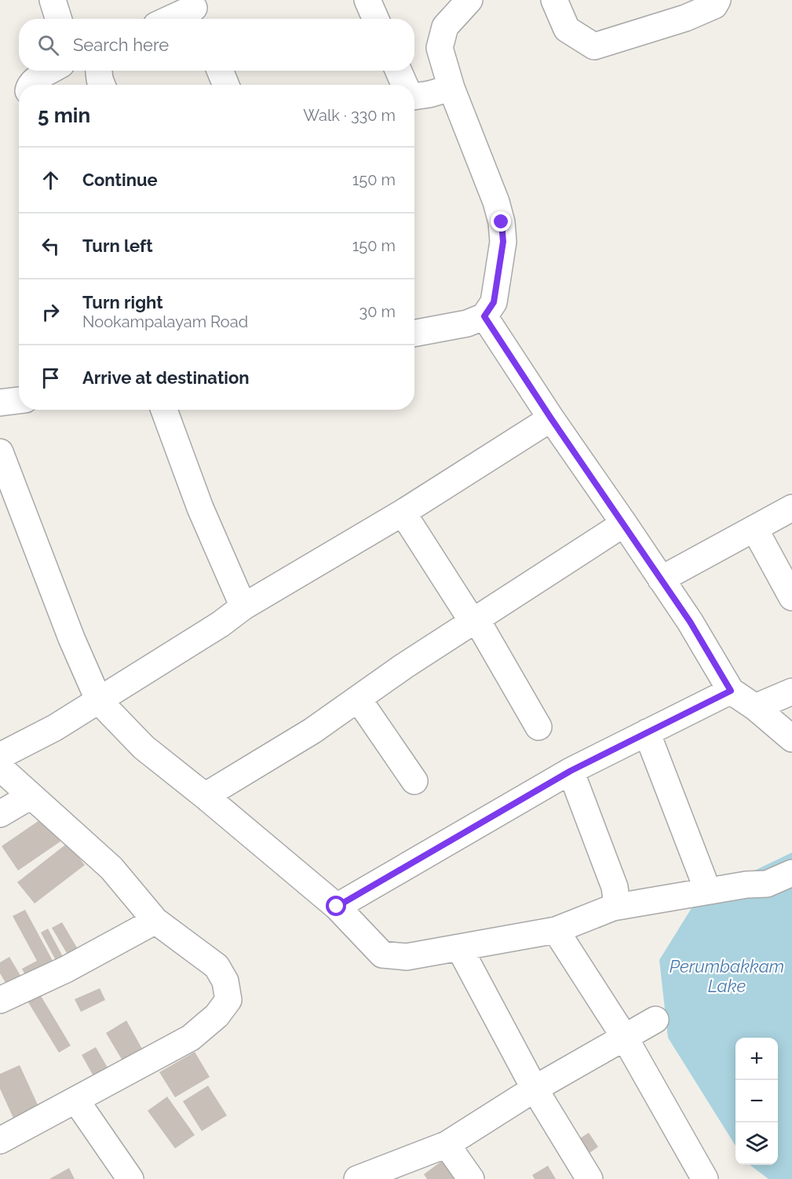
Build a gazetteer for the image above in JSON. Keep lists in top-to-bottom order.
{
  "water": ["Perumbakkam Lake"],
  "page": {
    "search": "Search here",
    "heading": ["5 min", "Walk · 330 m"],
    "list": [
      ["Continue", "150 m"],
      ["Turn left", "150 m"],
      ["Turn right", "Nookampalayam Road", "30 m"],
      "Arrive at destination"
    ],
    "map_buttons": ["+", "−"]
  }
}
